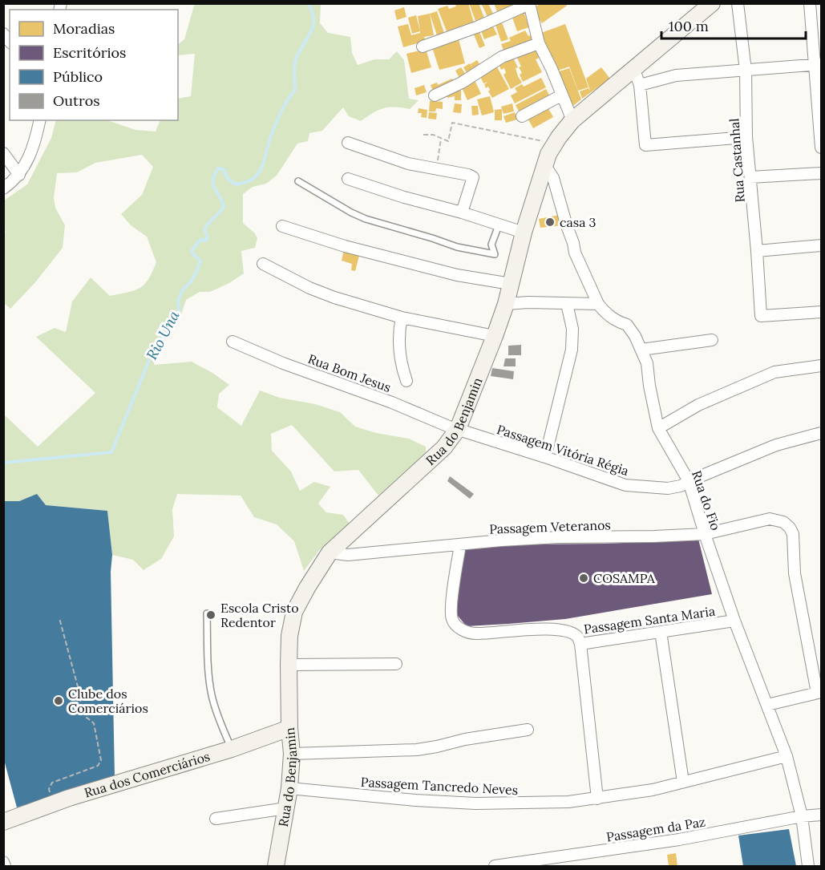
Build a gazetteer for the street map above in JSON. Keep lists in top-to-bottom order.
{
  "streets": {
    "main road": ["Rua do Benjamin", "Rua dos Comerciários"],
    "street": [
      "Rua Castanhal",
      "Rua Bom Jesus",
      "Passagem Vitória Régia",
      "Rua do Fio",
      "Passagem Veteranos",
      "Passagem Santa Maria",
      "Passagem Tancredo Neves",
      "Passagem da Paz"
    ]
  },
  "crossings": [
    ["Rua Bom Jesus", "Rua do Benjamin"],
    ["Rua Bom Jesus", "Passagem Vitória Régia"],
    ["Rua do Benjamin", "Passagem Vitória Régia"],
    ["Rua do Benjamin", "Rua do Fio"],
    ["Rua do Benjamin", "Passagem Veteranos"],
    ["Rua do Benjamin", "Rua dos Comerciários"],
    ["Rua do Benjamin", "Passagem Tancredo Neves"],
    ["Passagem Vitória Régia", "Rua do Fio"],
    ["Rua do Fio", "Passagem Veteranos"],
    ["Rua do Fio", "Passagem Santa Maria"],
    ["Rua do Fio", "Passagem Tancredo Neves"],
    ["Rua do Fio", "Passagem da Paz"],
    ["Passagem Veteranos", "Passagem Santa Maria"]
  ],
  "water": ["Rio Una"],
  "places": [
    "casa 3",
    "COSAMPA",
    "Escola Cristo Redentor",
    "Clube dos Comerciários"
  ],
  "legend": [
    "Moradias",
    "Escritórios",
    "Público",
    "Outros"
  ],
  "scale_bar": "100 m"
}
